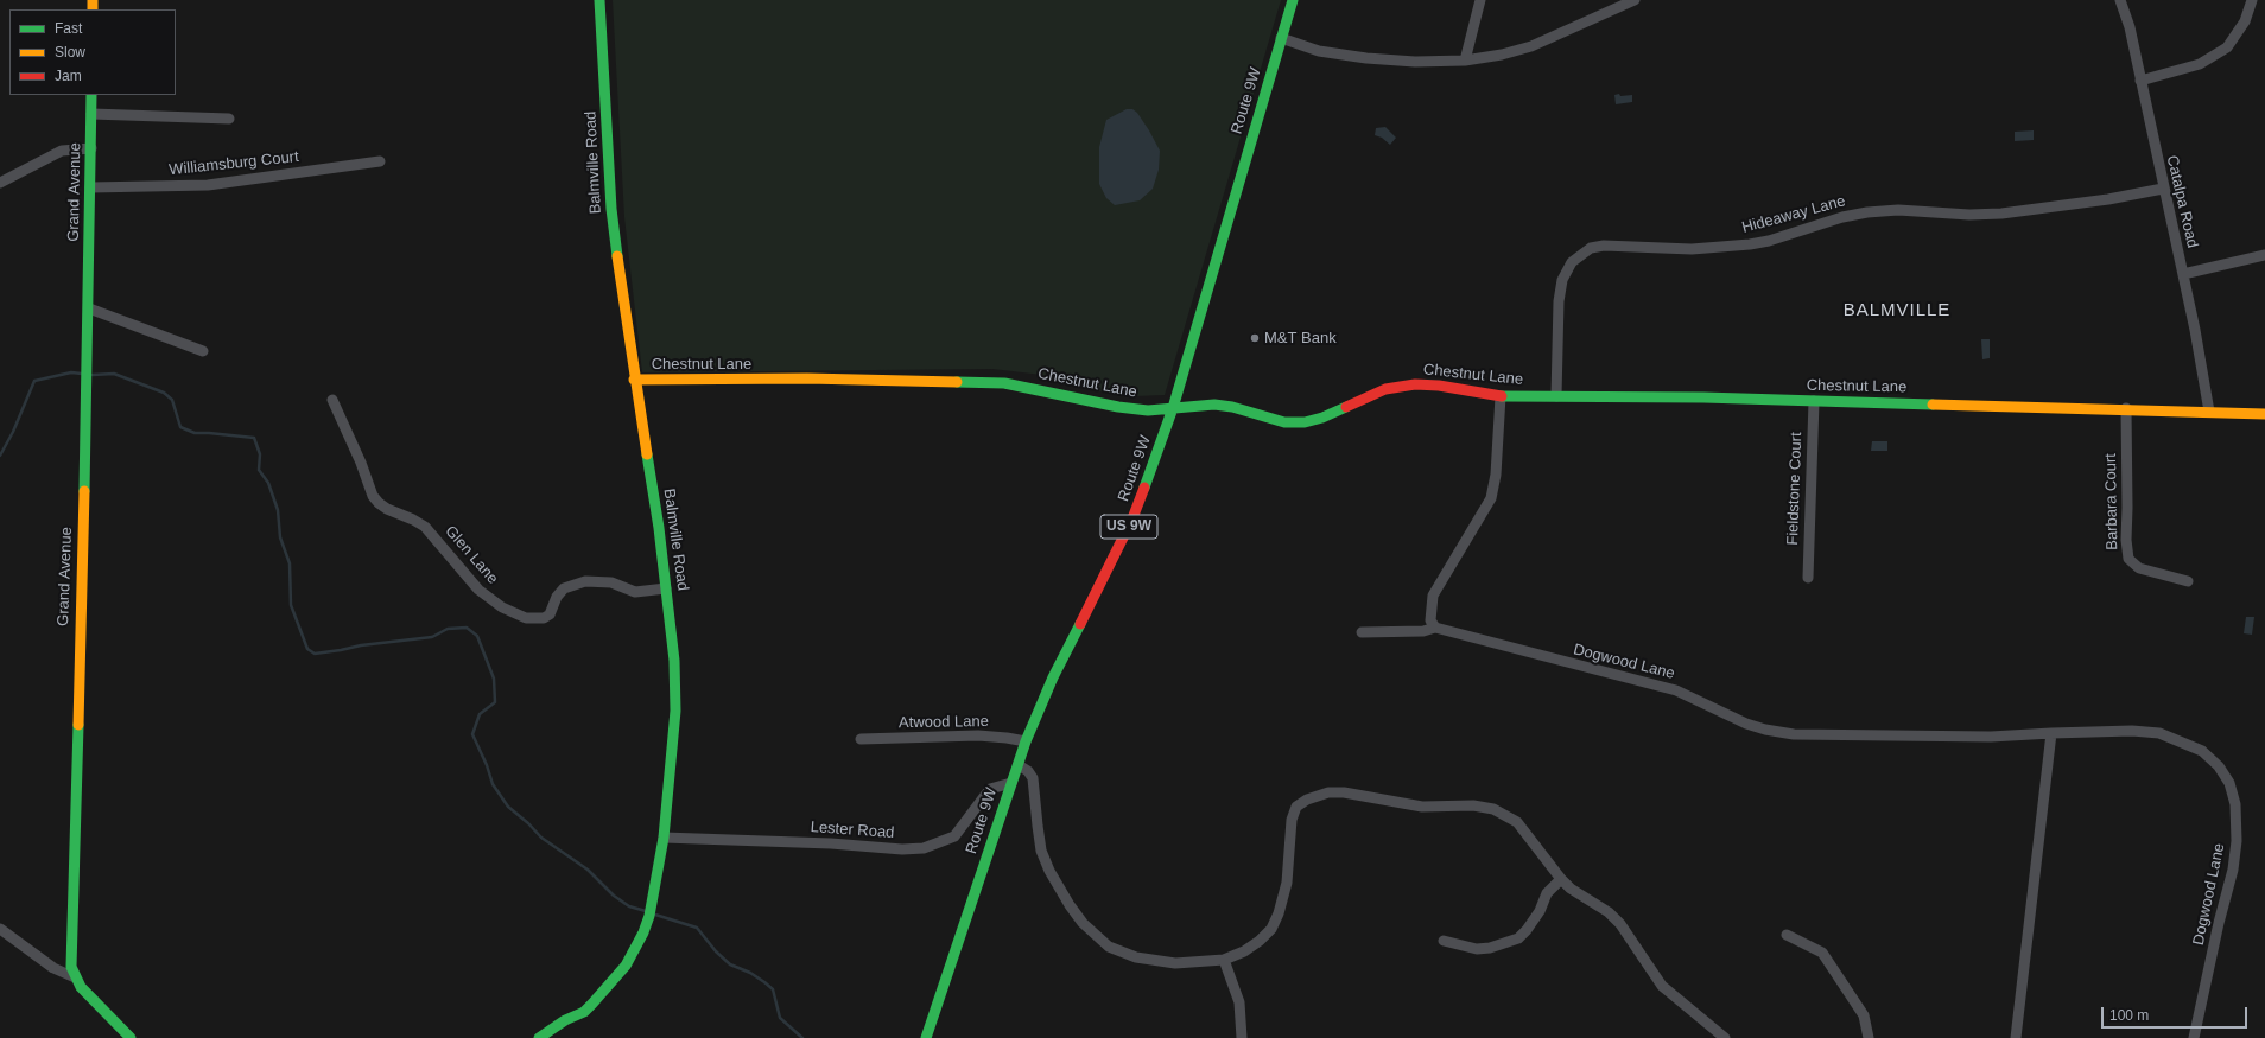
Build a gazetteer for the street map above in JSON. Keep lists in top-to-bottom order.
{
  "streets": {
    "main road": [
      "Route 9W",
      "Balmville Road",
      "Grand Avenue",
      "Chestnut Lane",
      "US 9W"
    ],
    "street": [
      "Williamsburg Court",
      "Catalpa Road",
      "Hideaway Lane",
      "Fieldstone Court",
      "Barbara Court",
      "Glen Lane",
      "Dogwood Lane",
      "Atwood Lane",
      "Lester Road"
    ]
  },
  "crossings": [
    ["Route 9W", "Chestnut Lane"],
    ["Route 9W", "Atwood Lane"],
    ["Route 9W", "Lester Road"],
    ["Balmville Road", "Chestnut Lane"],
    ["Balmville Road", "Glen Lane"],
    ["Balmville Road", "Lester Road"],
    ["Williamsburg Court", "Grand Avenue"],
    ["Catalpa Road", "Hideaway Lane"],
    ["Catalpa Road", "Chestnut Lane"],
    ["Hideaway Lane", "Chestnut Lane"],
    ["Chestnut Lane", "Fieldstone Court"],
    ["Chestnut Lane", "Barbara Court"]
  ],
  "districts": ["BALMVILLE"],
  "places": ["M&T Bank"],
  "legend": ["Fast", "Slow", "Jam"],
  "scale_bar": "100 m"
}
